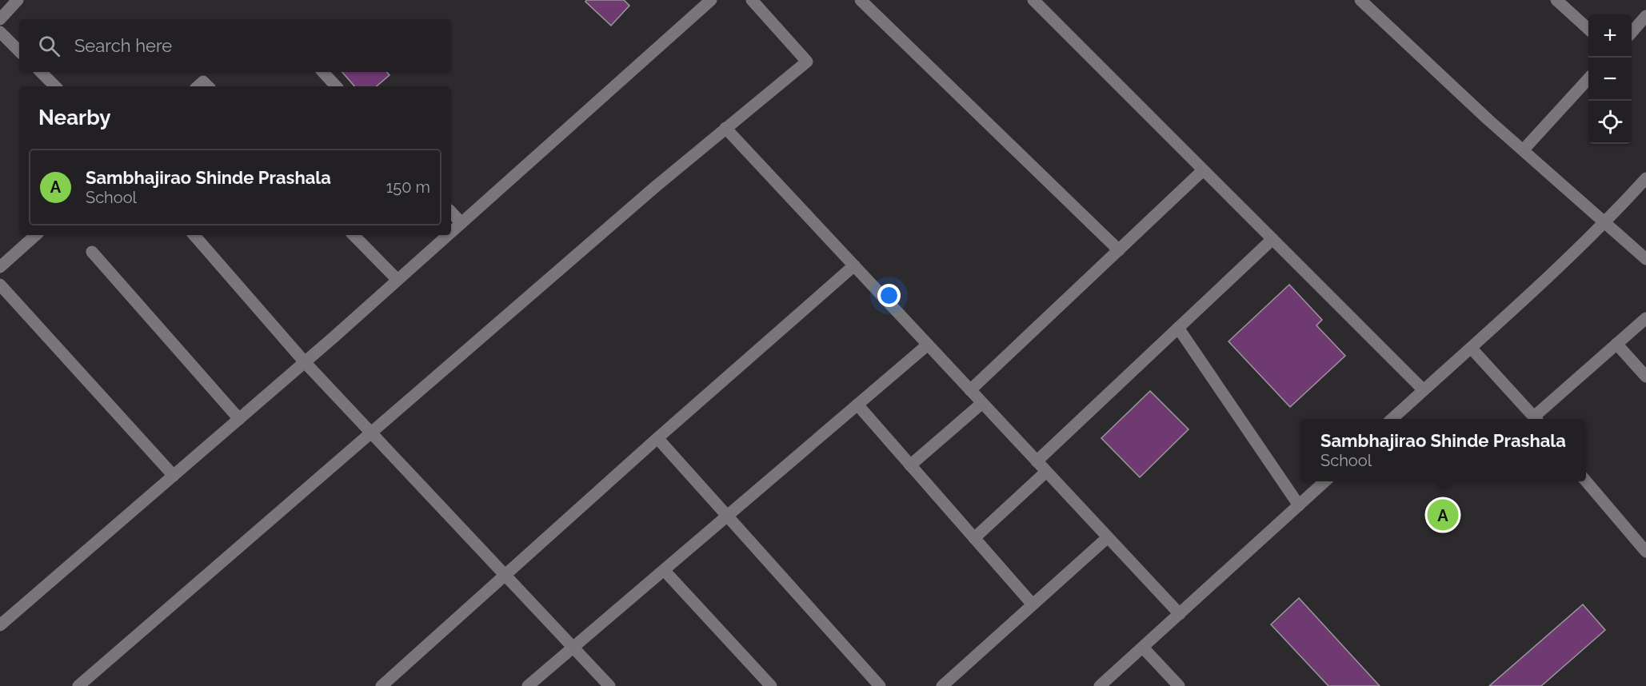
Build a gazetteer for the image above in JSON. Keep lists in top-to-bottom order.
{
  "page": {
    "map_buttons": ["+", "−"],
    "search": "Search here",
    "heading": "Nearby",
    "list": [
      {
        "mark": "A",
        "name": "Sambhajirao Shinde Prashala",
        "note": "School",
        "value": "150 m"
      }
    ],
    "popup": ["Sambhajirao Shinde Prashala", "School"],
    "pins": "A"
  }
}
